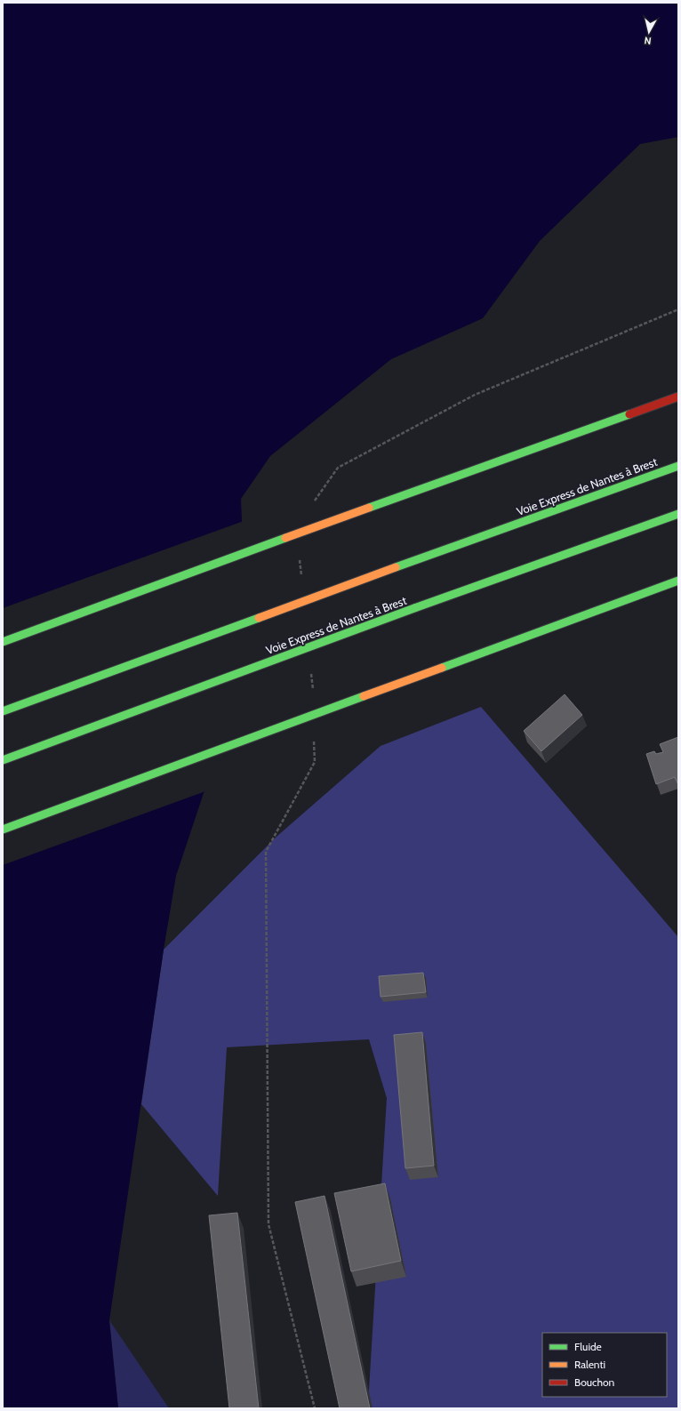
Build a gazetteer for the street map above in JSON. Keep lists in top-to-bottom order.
{
  "streets": {
    "highway": ["Voie Express de Nantes à Brest"]
  },
  "legend": ["Fluide", "Ralenti", "Bouchon"],
  "north": "bottom"
}
